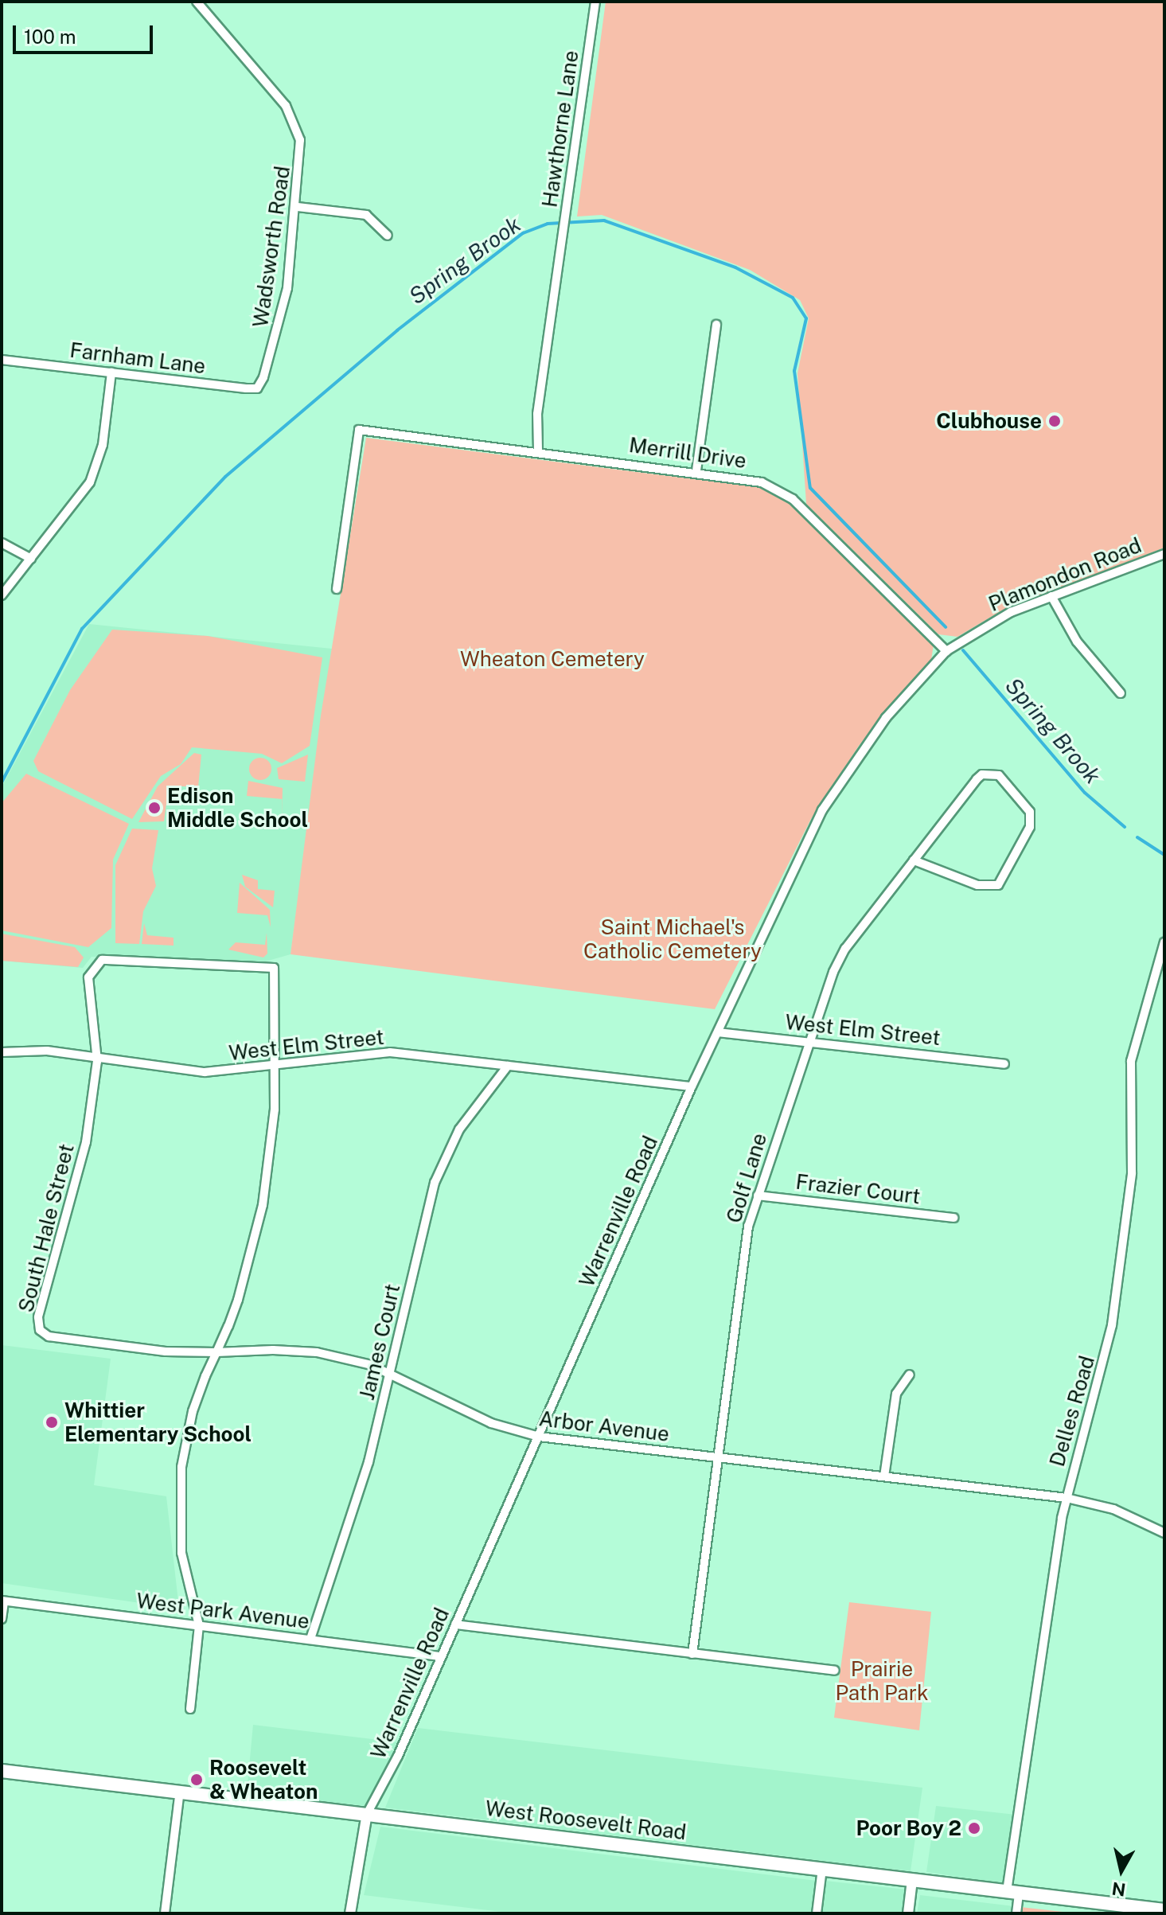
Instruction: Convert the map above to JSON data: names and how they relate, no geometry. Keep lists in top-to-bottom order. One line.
{"streets":{"main road":["West Roosevelt Road"],"street":["Hawthorne Lane","Wadsworth Road","Farnham Lane","Merrill Drive","Plamondon Road","West Elm Street","Golf Lane","Frazier Court","Warrenville Road","South Hale Street","James Court","Delles Road","Arbor Avenue","West Park Avenue"]},"crossings":[["Hawthorne Lane","Merrill Drive"],["Wadsworth Road","Farnham Lane"],["Merrill Drive","Plamondon Road"],["Merrill Drive","Warrenville Road"],["Plamondon Road","Warrenville Road"],["West Elm Street","Golf Lane"],["West Elm Street","Warrenville Road"],["West Elm Street","South Hale Street"],["West Elm Street","James Court"],["Golf Lane","Frazier Court"],["Golf Lane","Arbor Avenue"],["Warrenville Road","Arbor Avenue"],["Warrenville Road","West Park Avenue"],["Warrenville Road","West Roosevelt Road"],["South Hale Street","Arbor Avenue"],["James Court","Arbor Avenue"],["James Court","West Park Avenue"],["Delles Road","Arbor Avenue"],["Delles Road","West Roosevelt Road"]],"water":["Spring Brook"],"parks":["Wheaton Cemetery","Saint Michael's Catholic Cemetery","Prairie Path Park"],"places":["Clubhouse","Edison Middle School","Whittier Elementary School","Roosevelt & Wheaton","Poor Boy 2"],"scale_bar":"100 m","north":"bottom"}
